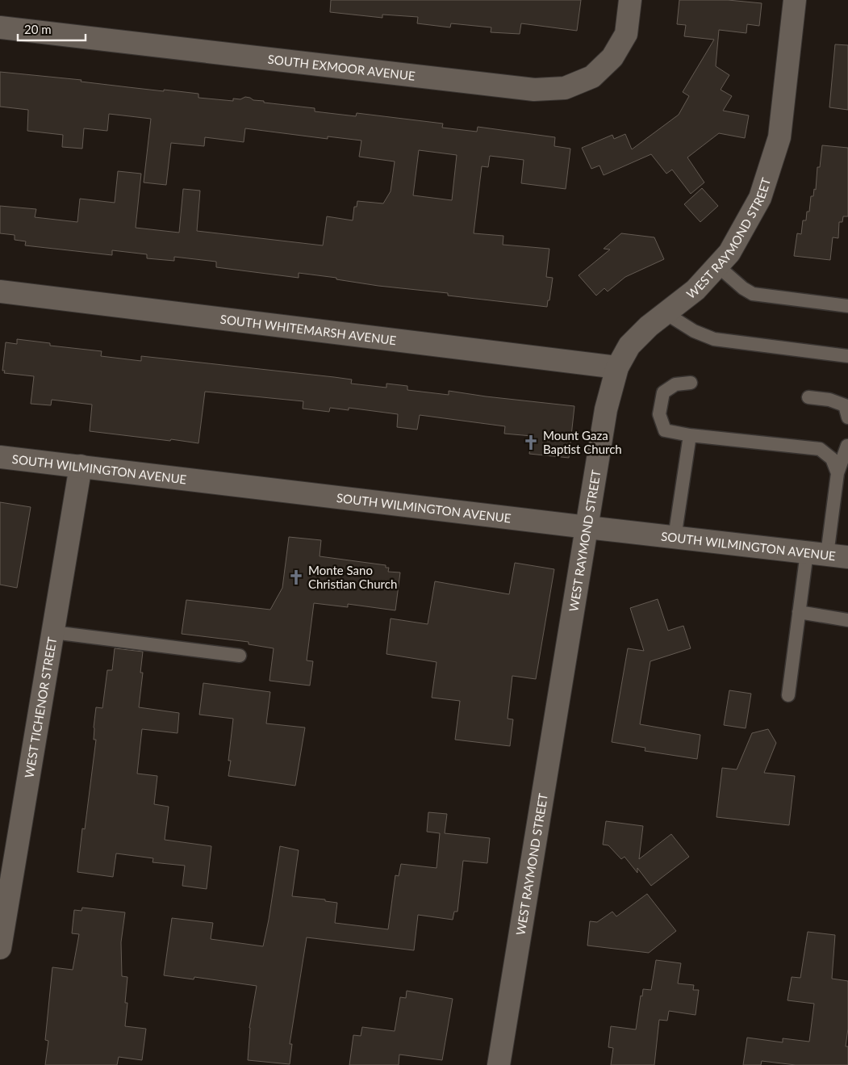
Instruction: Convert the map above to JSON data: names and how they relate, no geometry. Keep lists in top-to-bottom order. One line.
{"streets":{"street":["SOUTH EXMOOR AVENUE","WEST RAYMOND STREET","SOUTH WHITEMARSH AVENUE","SOUTH WILMINGTON AVENUE","WEST TICHENOR STREET"]},"crossings":[["WEST RAYMOND STREET","SOUTH WHITEMARSH AVENUE"],["WEST RAYMOND STREET","SOUTH WILMINGTON AVENUE"],["SOUTH WILMINGTON AVENUE","WEST TICHENOR STREET"]],"places":{"church":["Mount Gaza Baptist Church","Monte Sano Christian Church"]},"scale_bar":"20 m"}
